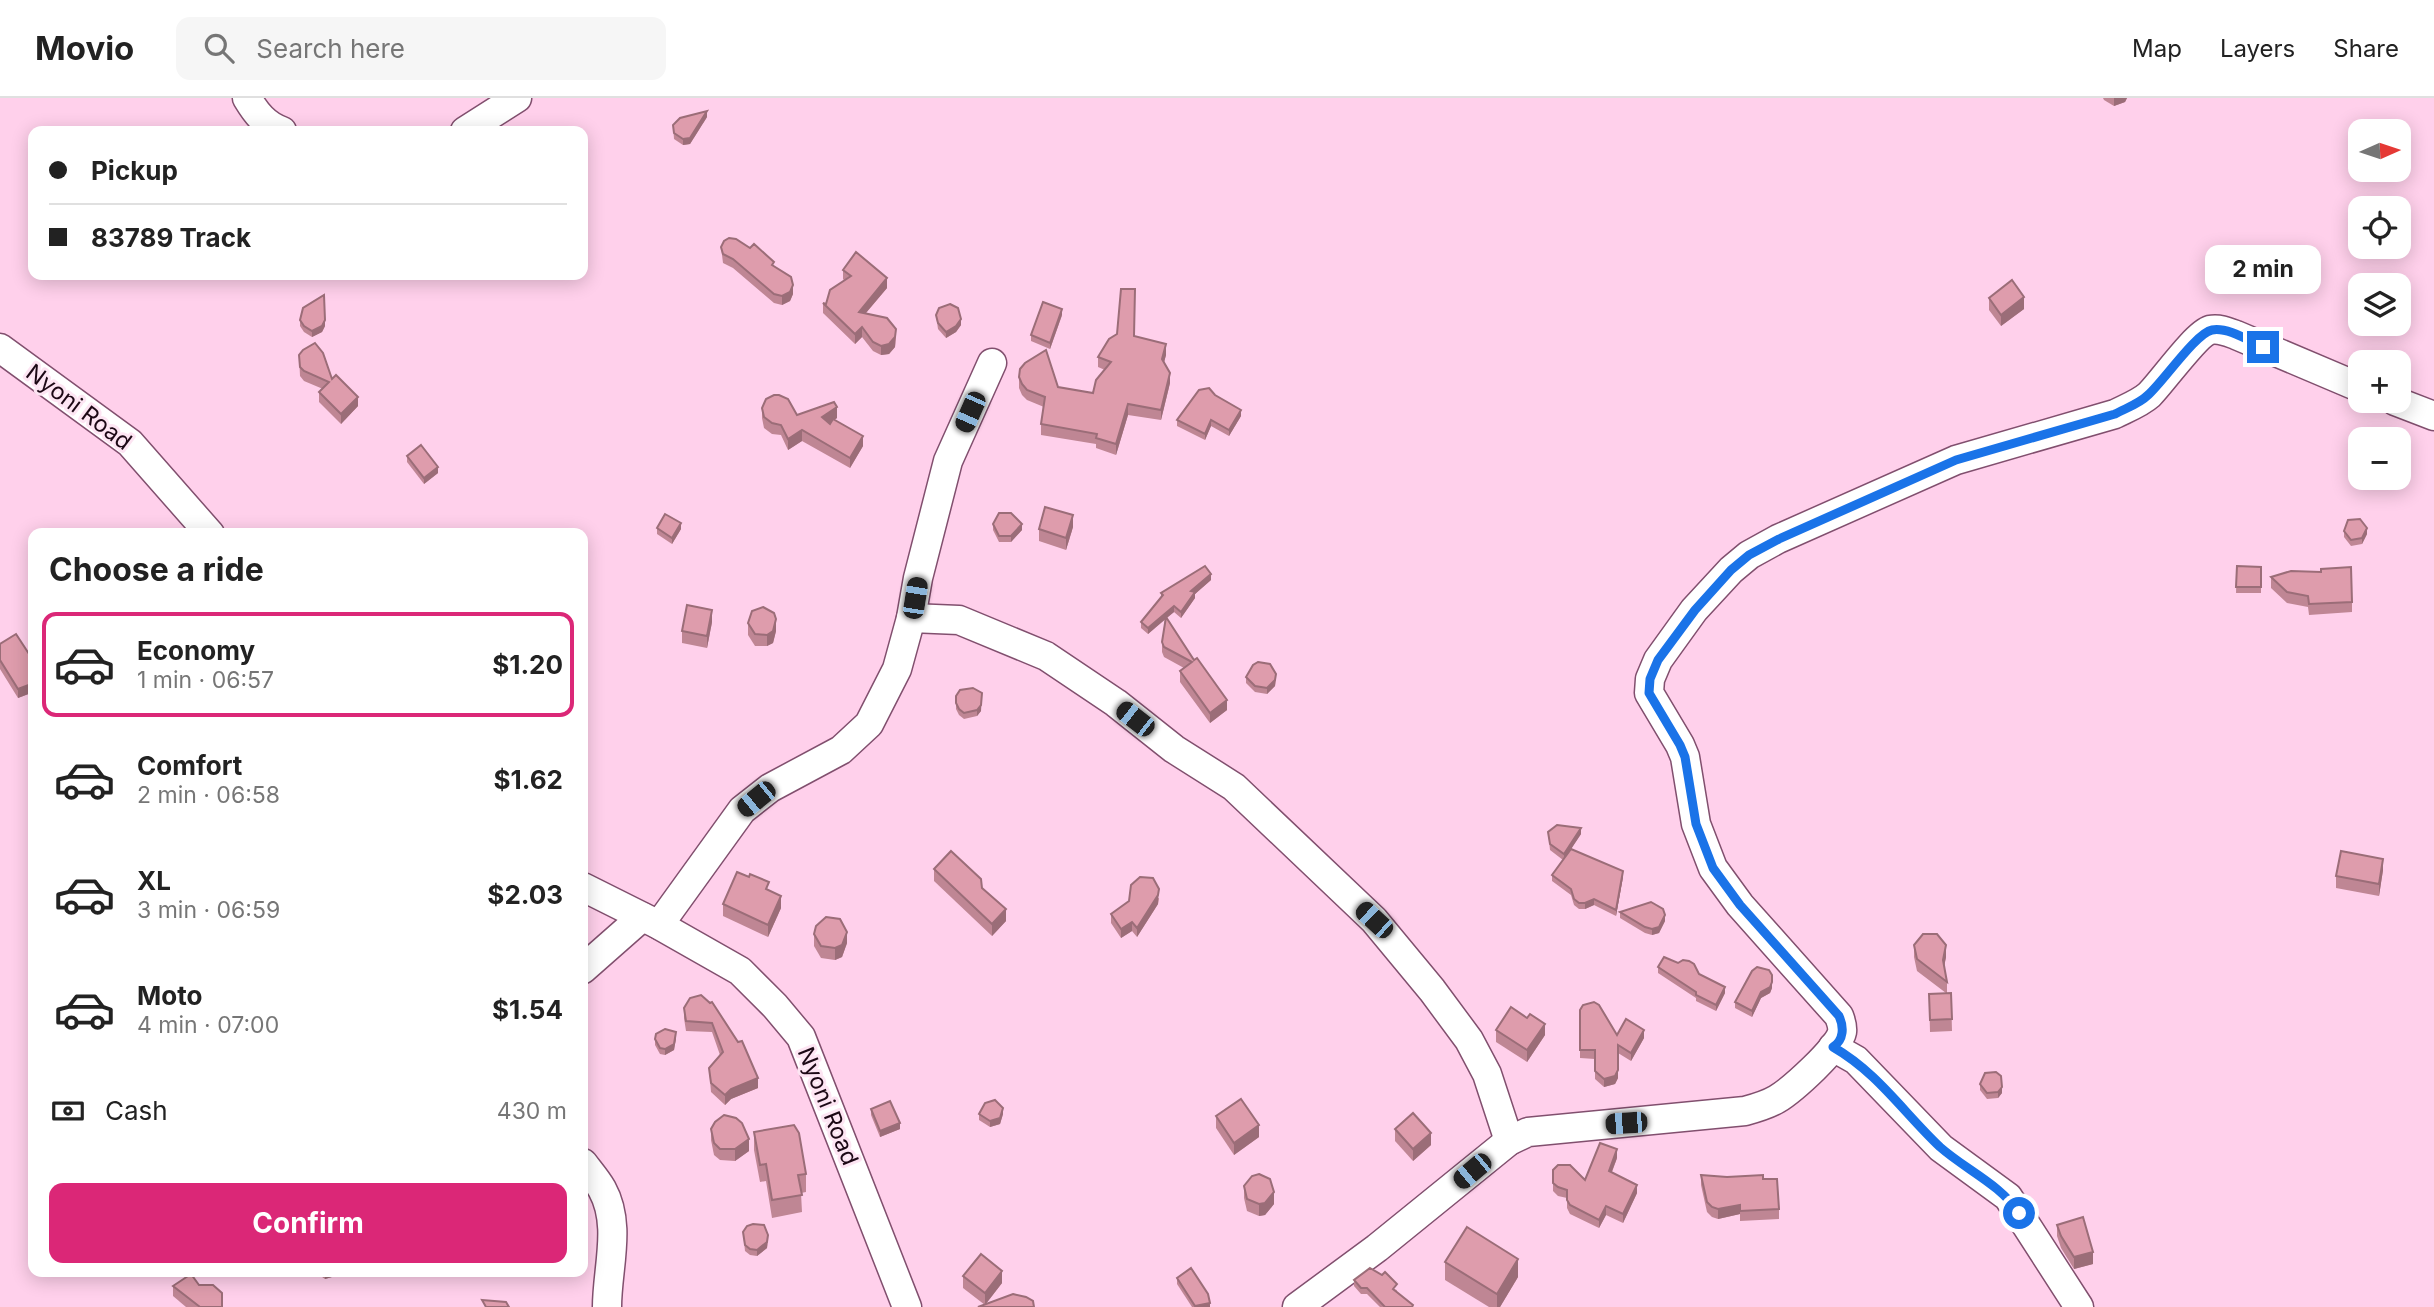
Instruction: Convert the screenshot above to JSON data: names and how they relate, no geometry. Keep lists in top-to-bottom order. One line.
{"streets":{"street":["Nyoni Road"]},"north":"right","page":{"header":"Movio","search":"Search here","nav":["Map","Layers","Share"],"map_buttons":["+","−"],"banner":["Pickup","83789 Track"],"bubble":"2 min","heading":"Choose a ride","list":[{"name":"Economy","note":"1 min · 06:57","value":"$1.20"},{"name":"Comfort","note":"2 min · 06:58","value":"$1.62"},{"name":"XL","note":"3 min · 06:59","value":"$2.03"},{"name":"Moto","note":"4 min · 07:00","value":"$1.54"}],"pay":["Cash","430 m"],"buttons":"Confirm"}}
